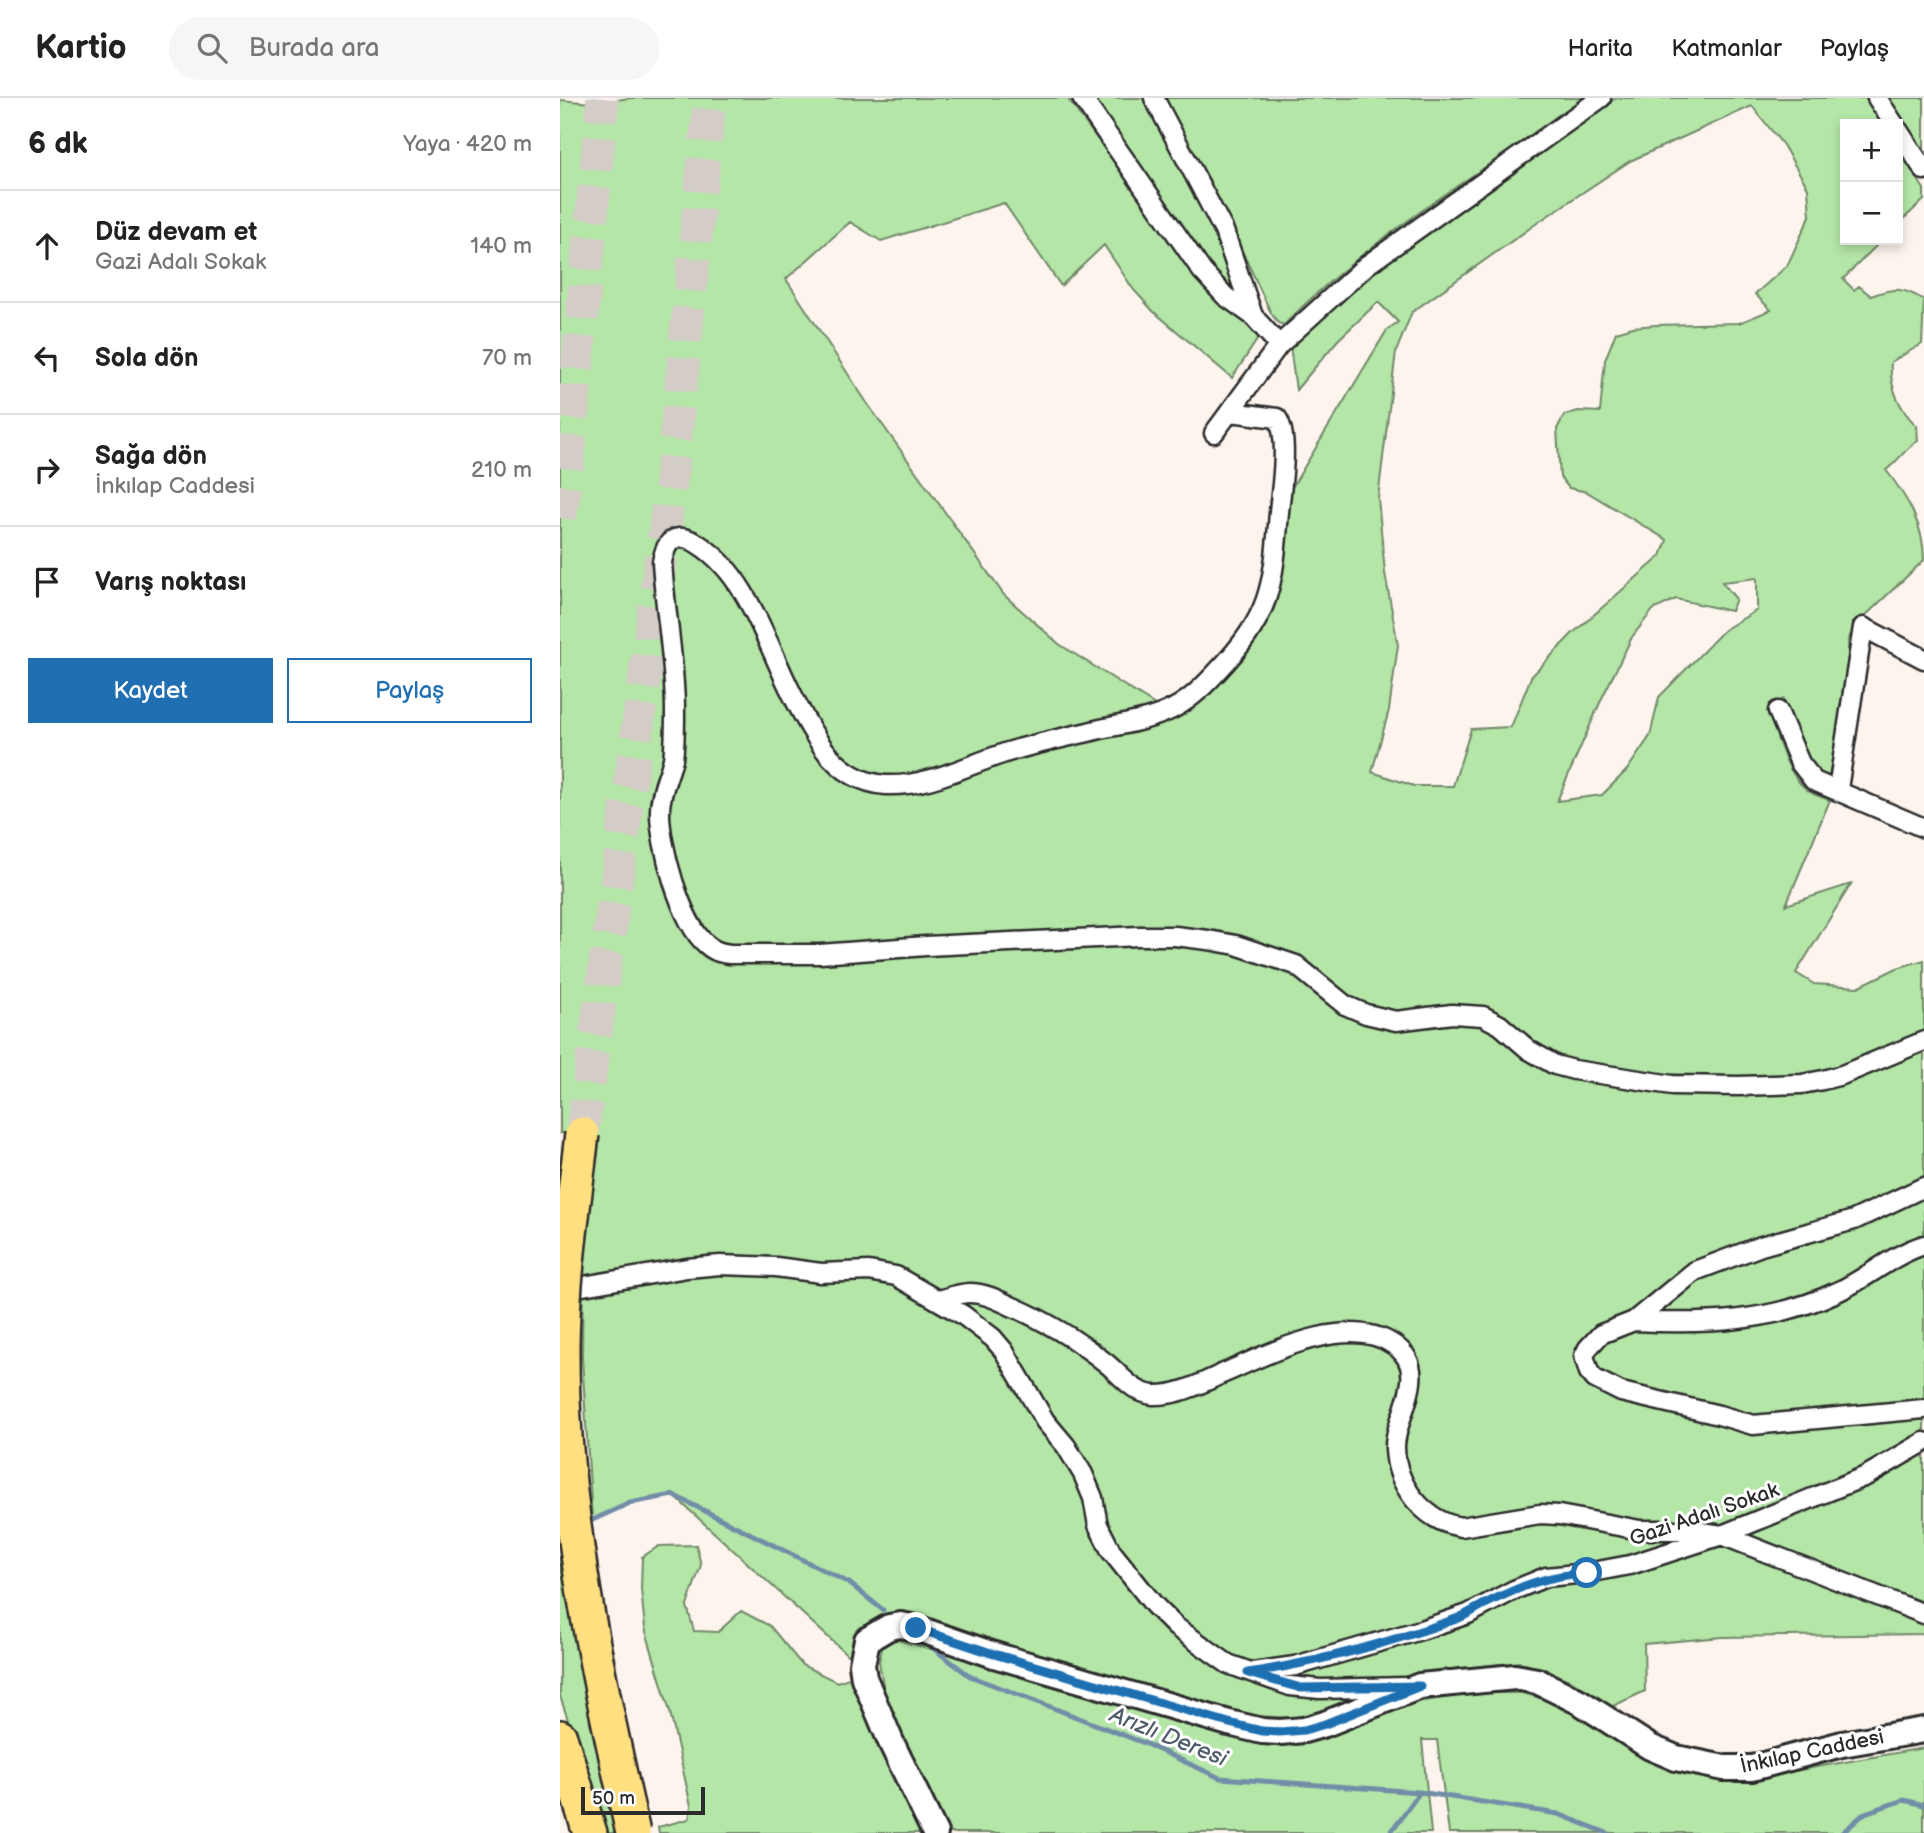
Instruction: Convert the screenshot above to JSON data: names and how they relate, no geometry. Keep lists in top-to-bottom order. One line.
{"streets":{"street":["Gazi Adalı Sokak","İnkılap Caddesi"]},"water":["Arızlı Deresi"],"scale_bar":"50 m","page":{"header":"Kartio","search":"Burada ara","nav":["Harita","Katmanlar","Paylaş"],"heading":["6 dk","Yaya · 420 m"],"map_buttons":["+","−"],"list":[["Düz devam et","Gazi Adalı Sokak","140 m"],["Sola dön","70 m"],["Sağa dön","İnkılap Caddesi","210 m"],"Varış noktası"],"buttons":["Kaydet","Paylaş"],"scale":"50 m"}}
